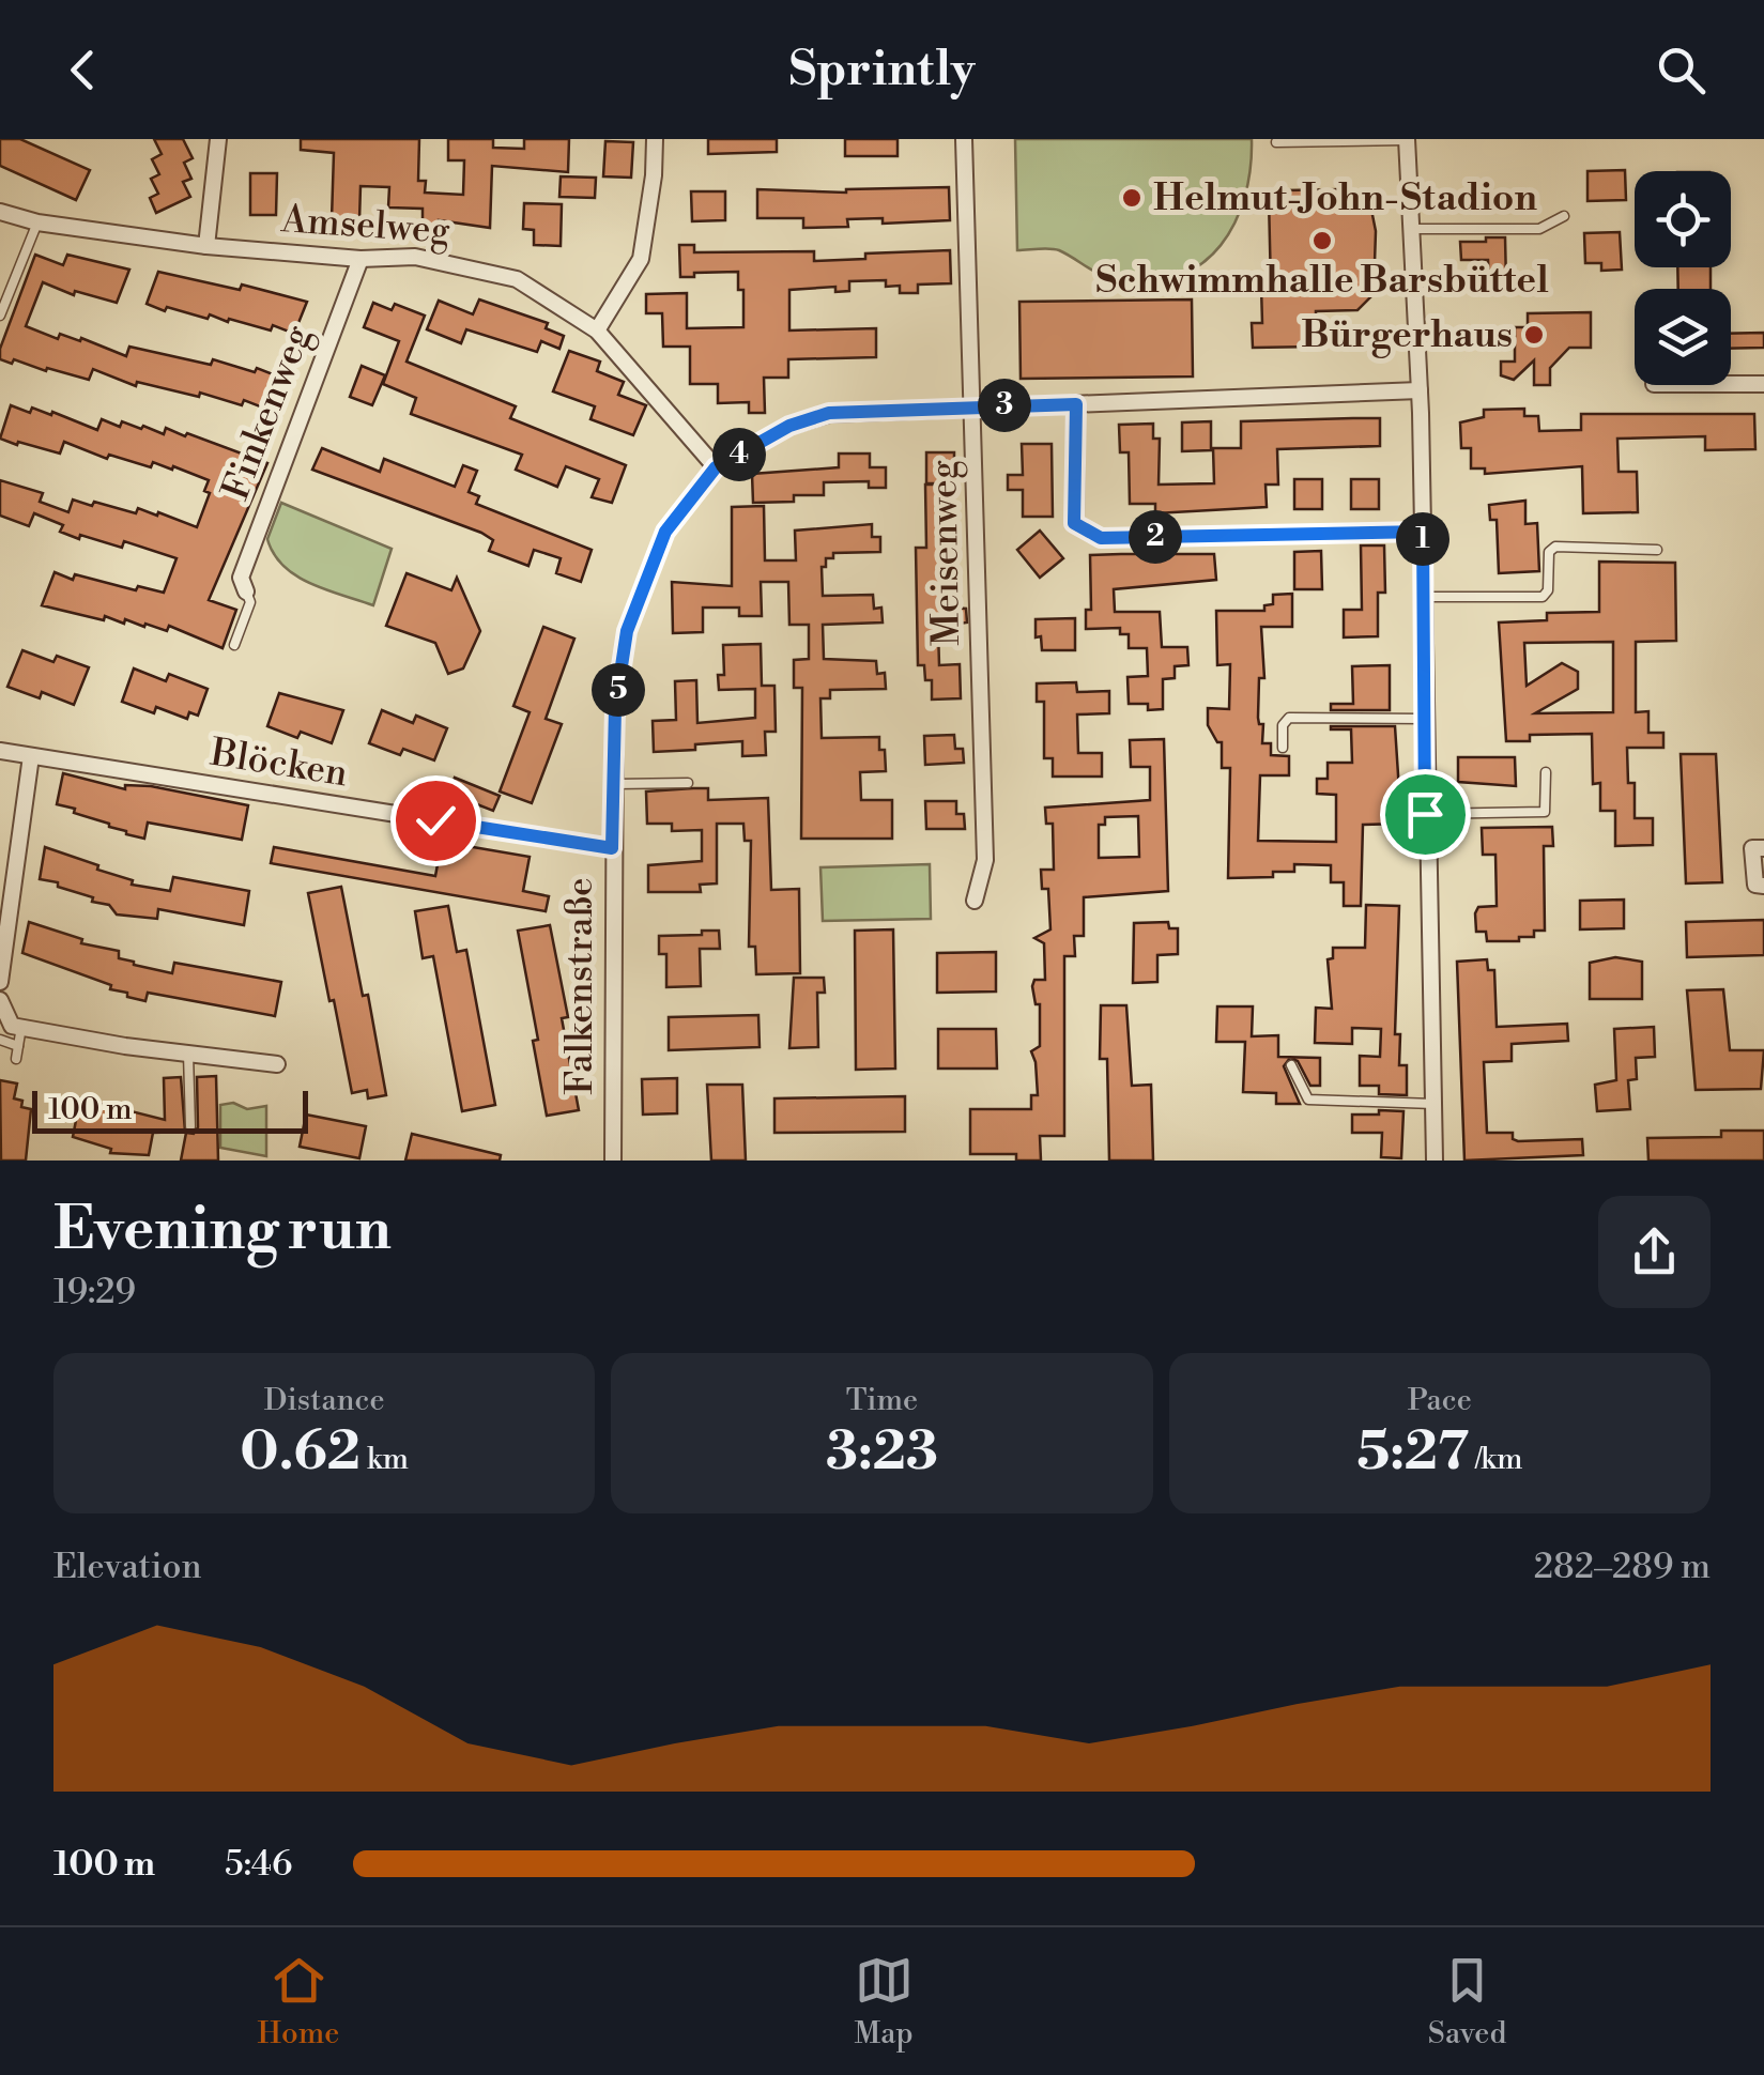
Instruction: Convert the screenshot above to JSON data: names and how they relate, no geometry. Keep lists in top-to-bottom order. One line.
{"streets":{"street":["Amselweg","Finkenweg","Meisenweg","Blöcken","Falkenstraße"]},"crossings":[["Amselweg","Finkenweg"],["Amselweg","Falkenstraße"],["Meisenweg","Falkenstraße"],["Blöcken","Falkenstraße"]],"places":["Helmut-John-Stadion","Schwimmhalle Barsbüttel","Bürgerhaus"],"scale_bar":"100 m","page":{"header":"Sprintly","pins":["3","4","2","1","5"],"scale":"100 m","heading":["Evening run","19:29"],"stats":[["Distance","0.62 km"],["Time","3:23"],["Pace","5:27 /km"]],"chart":["Elevation","282–289 m"],"list":[{"name":"100 m","note":"5:46"}],"tabs":["Home","Map","Saved"]}}
